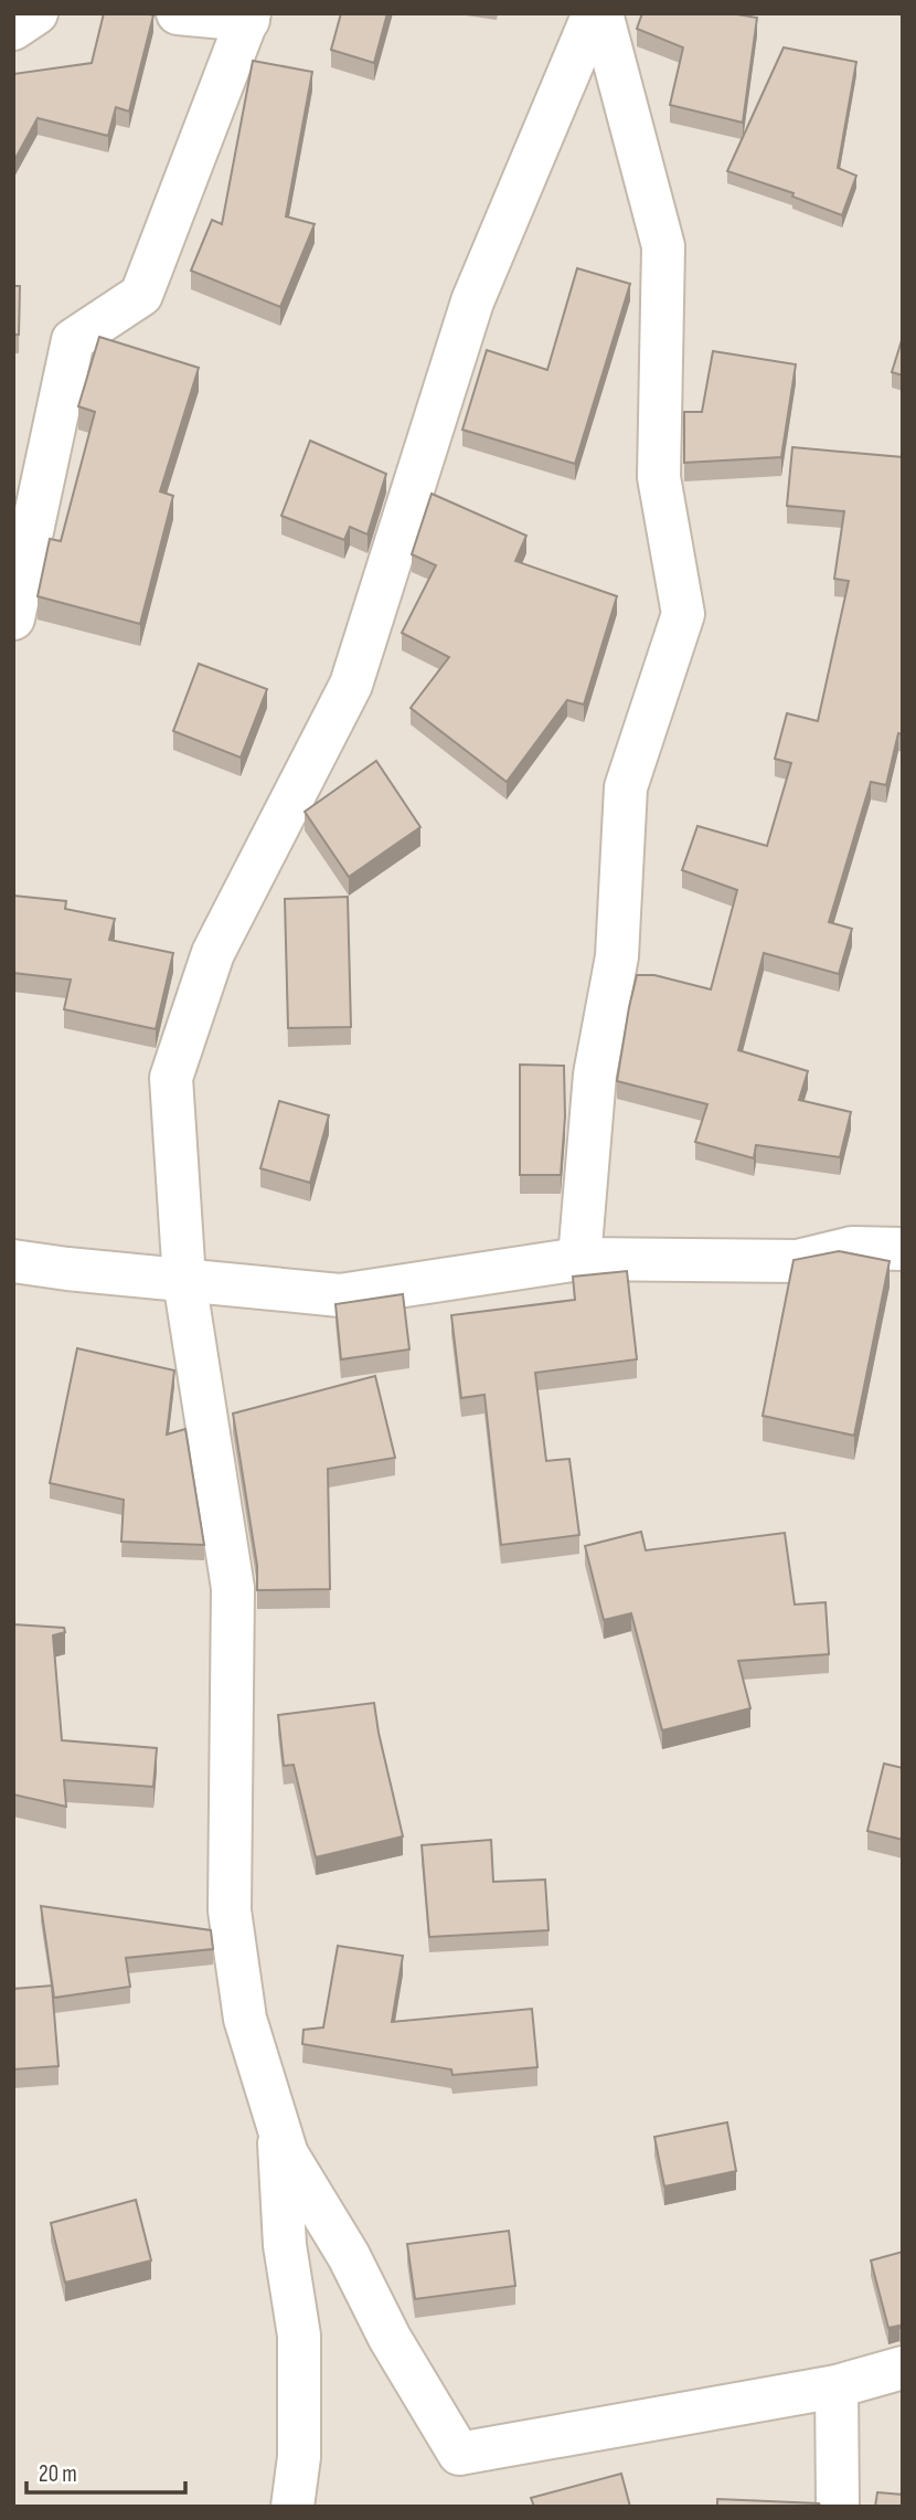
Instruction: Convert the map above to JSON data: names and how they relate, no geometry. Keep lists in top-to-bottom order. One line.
{"scale_bar":"20 m"}
